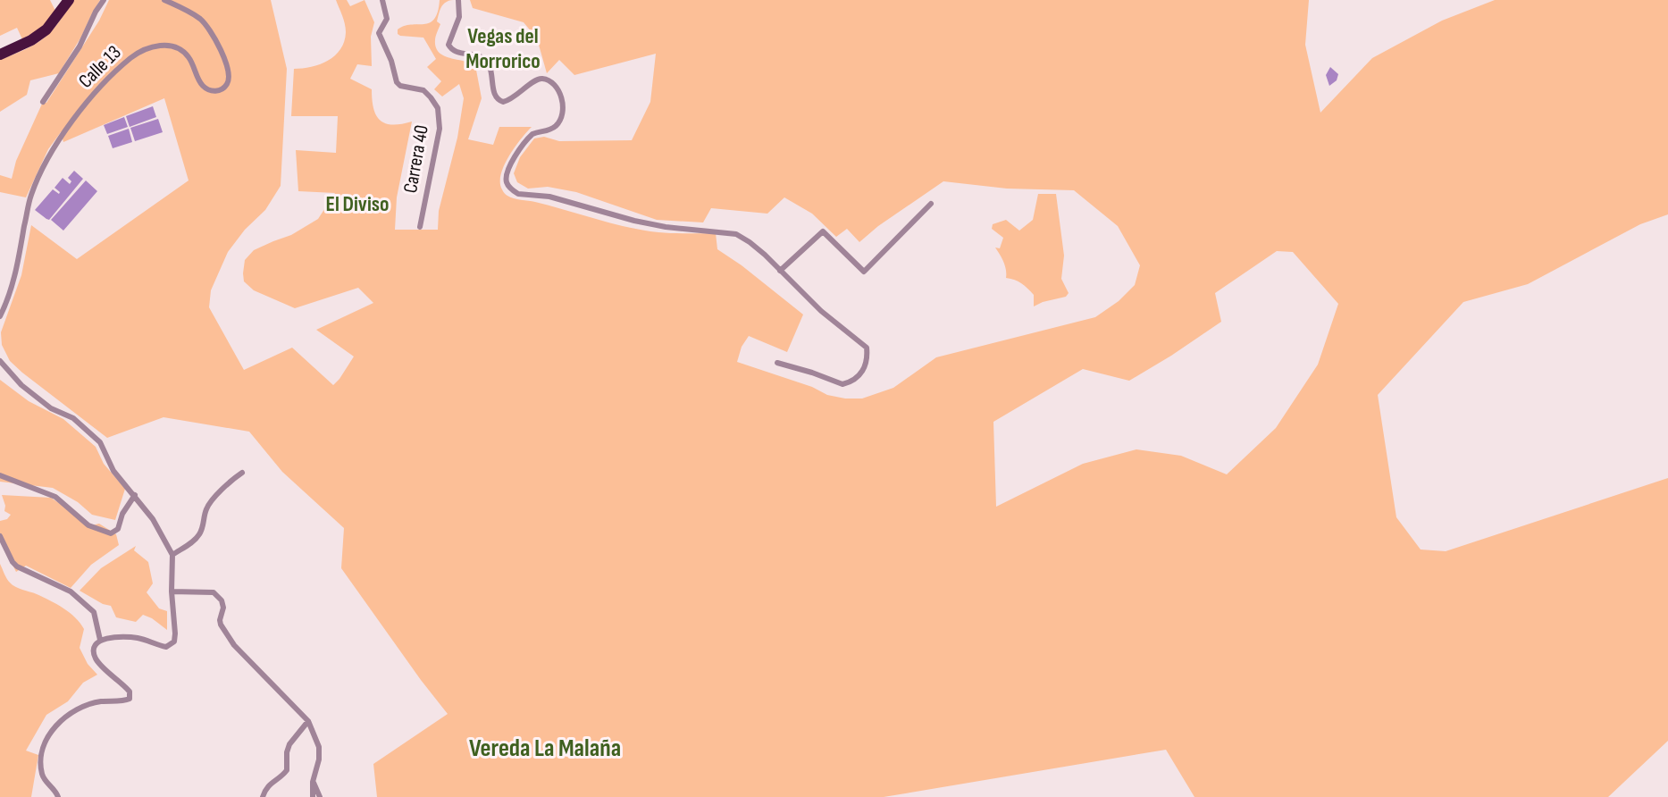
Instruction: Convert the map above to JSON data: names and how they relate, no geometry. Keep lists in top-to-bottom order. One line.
{"streets":{"street":["Calle 13","Carrera 40"]},"districts":["Vegas del Morrorico","El Diviso","Vereda La Malaña"]}
